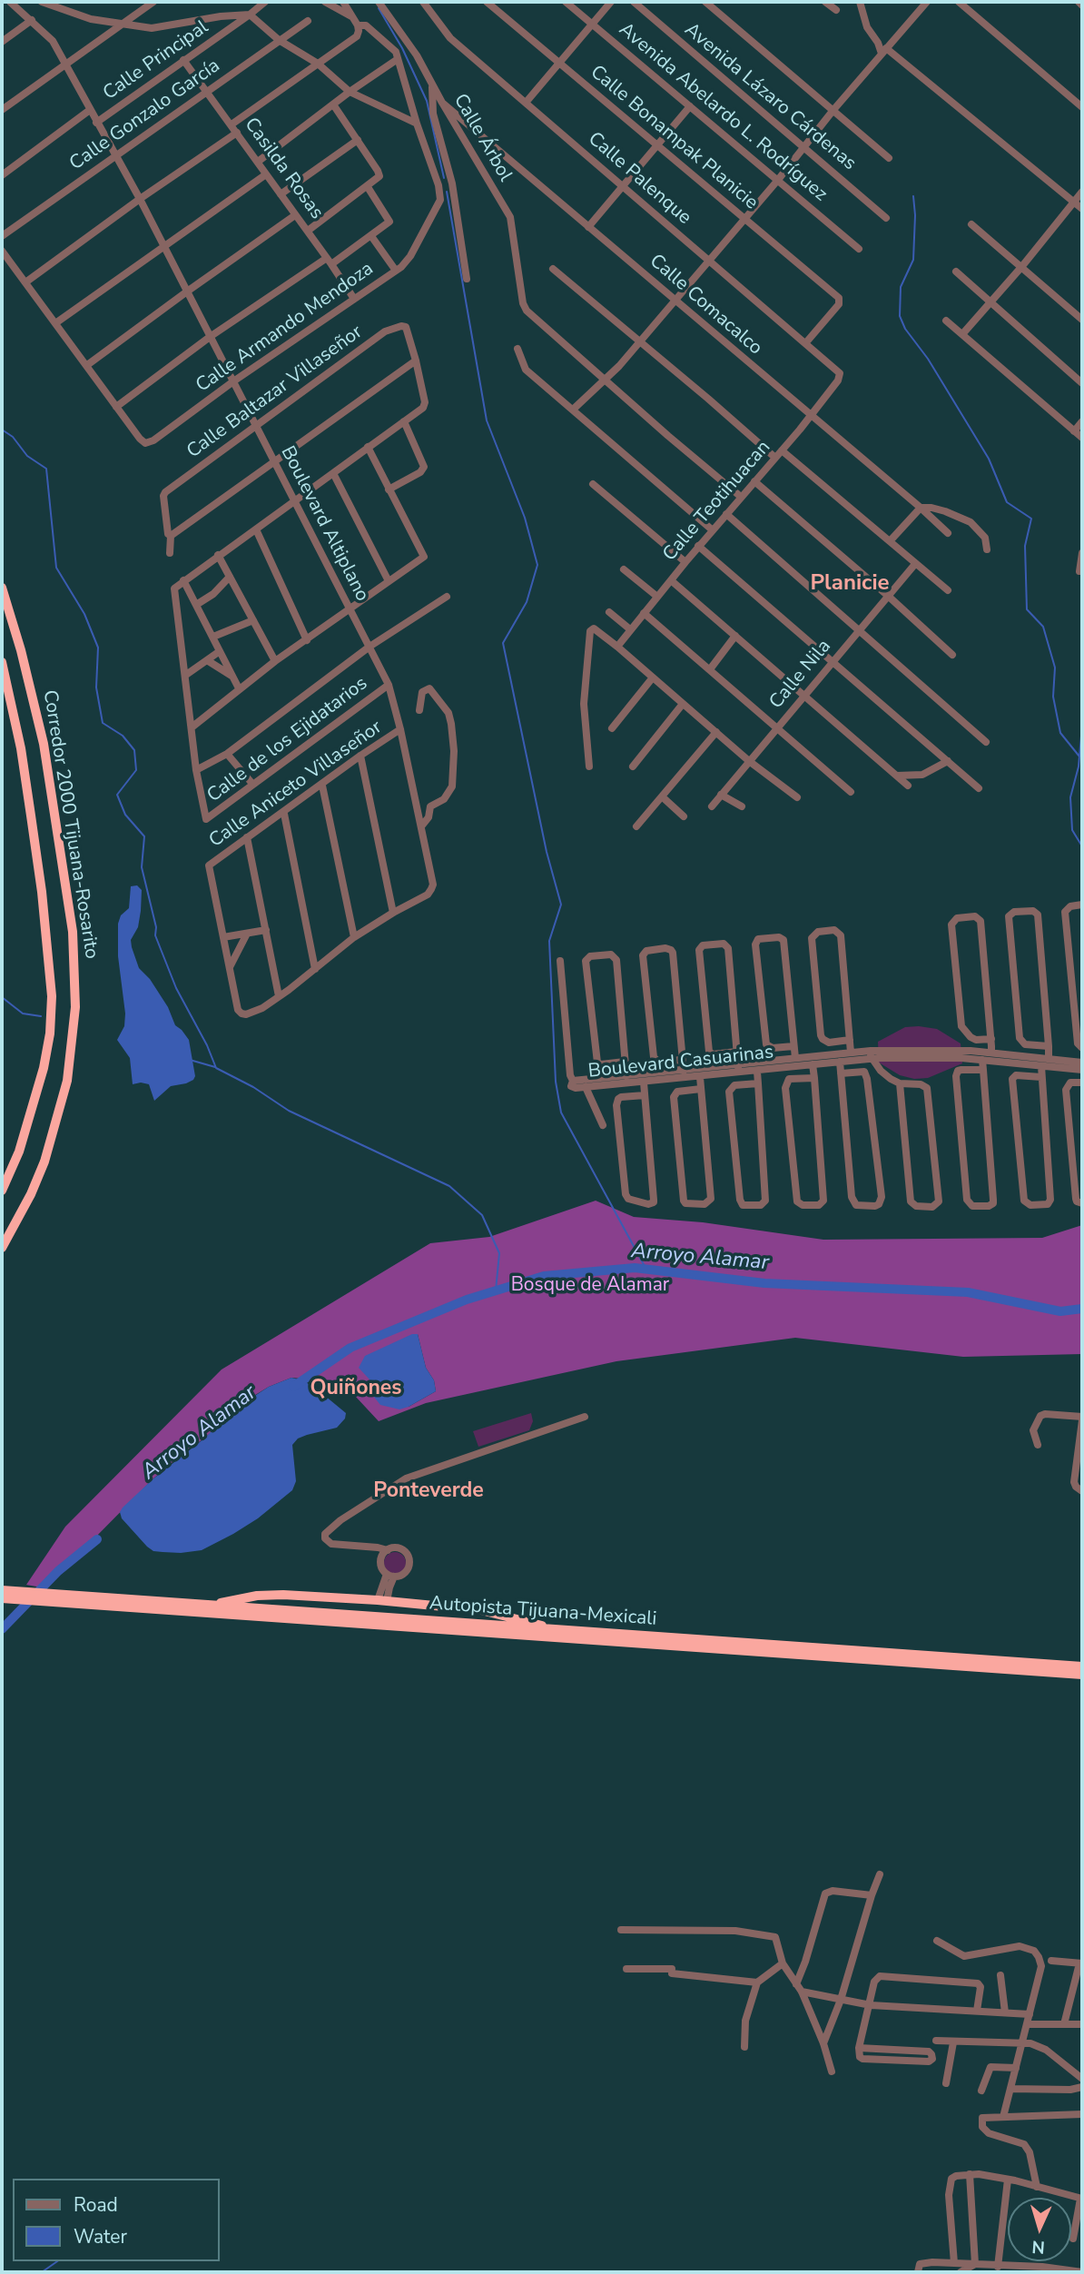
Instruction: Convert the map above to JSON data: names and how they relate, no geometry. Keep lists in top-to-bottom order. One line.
{"streets":{"highway":["Corredor 2000 Tijuana-Rosarito","Autopista Tijuana-Mexicali"],"street":["Calle Principal","Avenida Lázaro Cárdenas","Avenida Abelardo L. Rodríguez","Calle Gonzalo García","Calle Árbol","Calle Bonampak Planicie","Casilda Rosas","Calle Palenque","Calle Comacalco","Calle Armando Mendoza","Calle Baltazar Villaseñor","Calle Teotihuacan","Boulevard Altiplano","Calle Nila","Calle de los Ejidatarios","Calle Aniceto Villaseñor","Boulevard Casuarinas"]},"crossings":[["Calle Principal","Casilda Rosas"],["Calle Principal","Boulevard Altiplano"],["Calle Gonzalo García","Casilda Rosas"],["Calle Gonzalo García","Boulevard Altiplano"],["Calle Árbol","Calle Comacalco"],["Calle Bonampak Planicie","Calle Palenque"],["Casilda Rosas","Calle Armando Mendoza"],["Calle Palenque","Calle Teotihuacan"],["Calle Comacalco","Calle Teotihuacan"],["Calle Armando Mendoza","Boulevard Altiplano"],["Calle Baltazar Villaseñor","Boulevard Altiplano"],["Boulevard Altiplano","Calle de los Ejidatarios"],["Boulevard Altiplano","Calle Aniceto Villaseñor"]],"districts":["Planicie","Quiñones","Ponteverde"],"water":["Arroyo Alamar"],"parks":["Bosque de Alamar"],"legend":["Road","Water"],"north":"bottom"}
